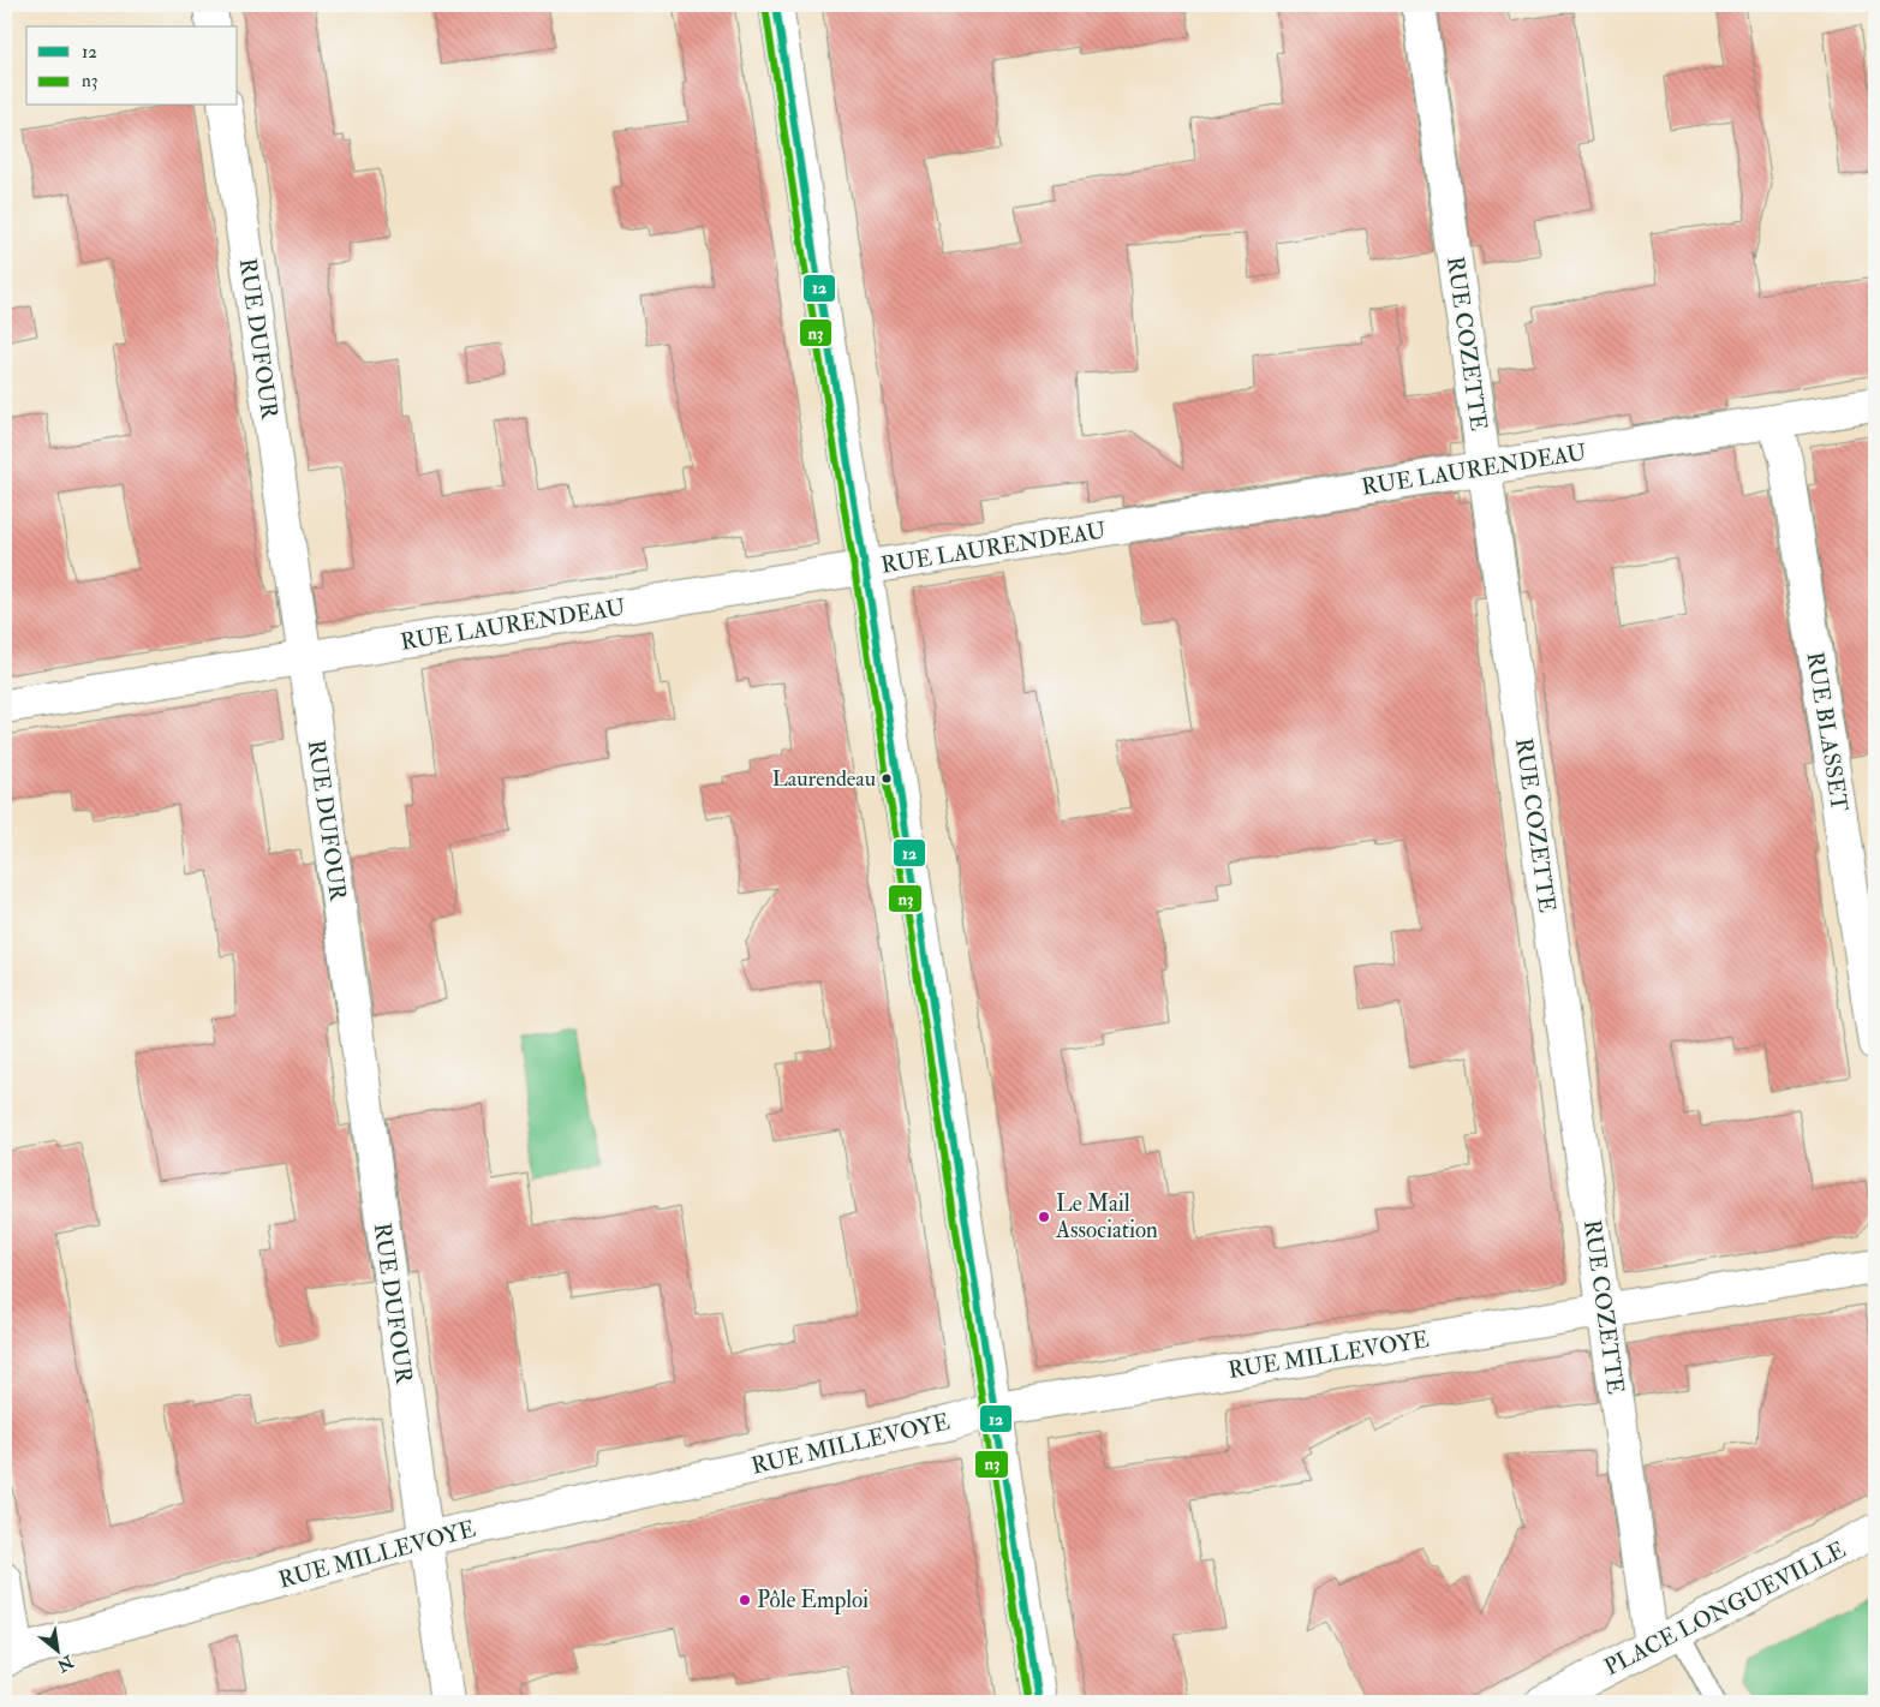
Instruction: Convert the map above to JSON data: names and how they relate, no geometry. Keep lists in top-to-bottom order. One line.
{"streets":{"street":["RUE DUFOUR","RUE COZETTE","RUE LAURENDEAU","RUE BLASSET","RUE MILLEVOYE","PLACE LONGUEVILLE"]},"crossings":[["RUE DUFOUR","RUE LAURENDEAU"],["RUE DUFOUR","RUE MILLEVOYE"],["RUE COZETTE","RUE LAURENDEAU"],["RUE COZETTE","RUE MILLEVOYE"],["RUE COZETTE","PLACE LONGUEVILLE"],["RUE LAURENDEAU","RUE BLASSET"]],"places":["Laurendeau","Le Mail Association","Pôle Emploi"],"lines":["transit line 12","transit line n3"],"legend":["12","n3"],"north":"bottom right"}
